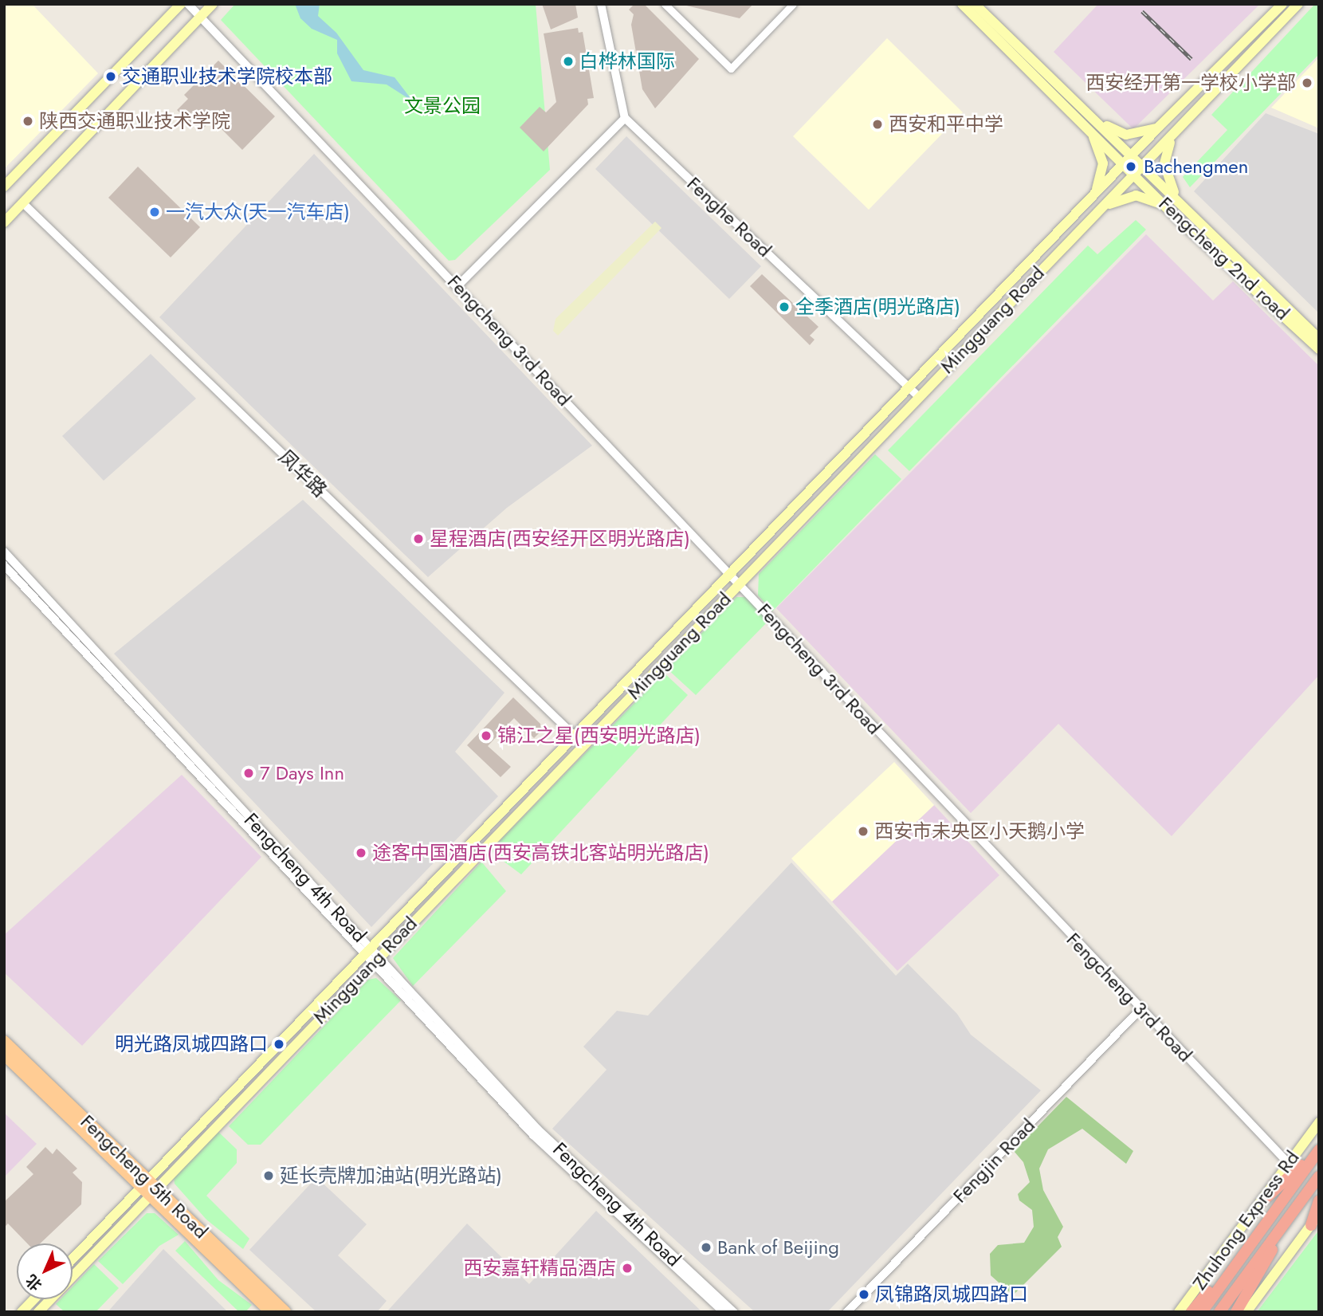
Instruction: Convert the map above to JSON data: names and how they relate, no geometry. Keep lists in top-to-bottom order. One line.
{"streets":{"highway":["Zhuhong Express Rd"],"main road":["Fengcheng 2nd road","Mingguang Road","Fengcheng 5th Road"],"street":["Fenghe Road","Fengcheng 3rd Road","凤华路","Fengcheng 4th Road","Fengjin Road"]},"crossings":[["Fenghe Road","Mingguang Road"],["Fengcheng 2nd road","Mingguang Road"],["Mingguang Road","Fengcheng 3rd Road"],["Mingguang Road","凤华路"],["Mingguang Road","Fengcheng 4th Road"],["Mingguang Road","Fengcheng 5th Road"],["Fengcheng 3rd Road","Fengjin Road"]],"parks":["文景公园"],"places":["白桦林国际","交通职业技术学院校本部","西安经开第一学校小学部","陕西交通职业技术学院","西安和平中学","Bachengmen","一汽大众(天一汽车店)","全季酒店(明光路店)","星程酒店(西安经开区明光路店)","锦江之星(西安明光路店)","7 Days Inn","西安市未央区小天鹅小学","途客中国酒店(西安高铁北客站明光路店)","明光路凤城四路口","延长壳牌加油站(明光路站)","Bank of Beijing","西安嘉轩精品酒店","凤锦路凤城四路口"],"north":"bottom left"}
